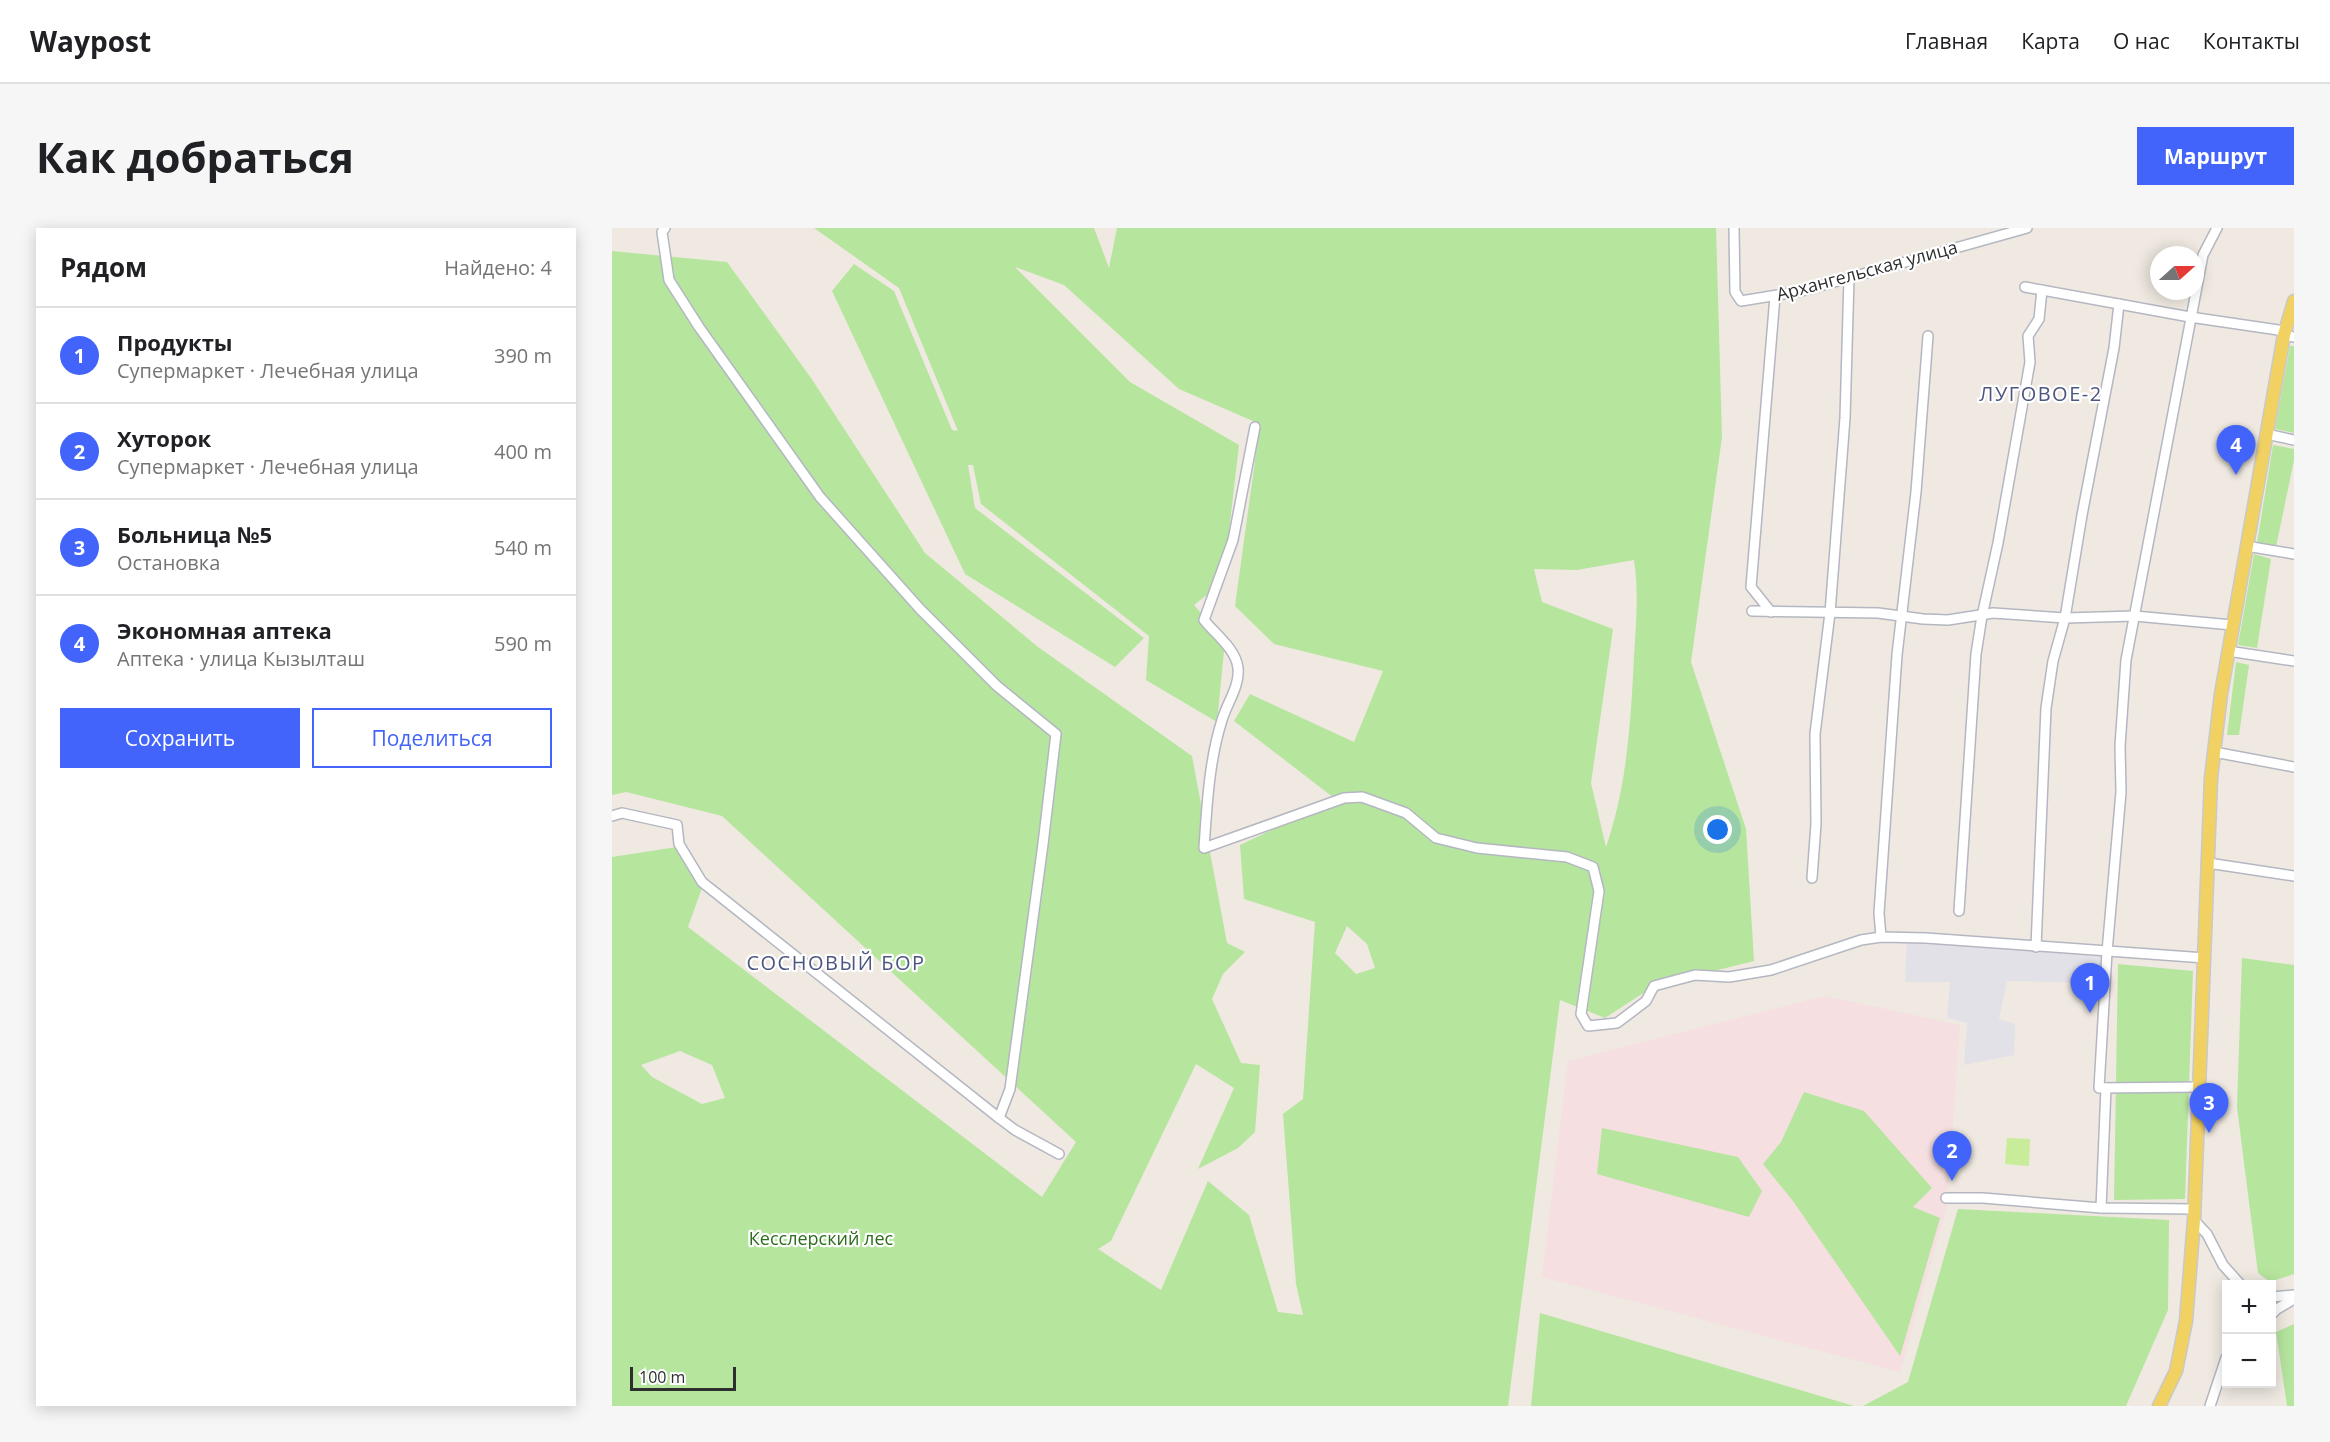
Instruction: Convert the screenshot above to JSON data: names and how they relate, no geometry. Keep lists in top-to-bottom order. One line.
{"streets":{"street":["Архангельская улица"]},"districts":["ЛУГОВОЕ-2","СОСНОВЫЙ БОР"],"parks":["Кесслерский лес"],"scale_bar":"100 m","north":"right","page":{"header":"Waypost","nav":["Главная","Карта","О нас","Контакты"],"buttons":["Маршрут",["Сохранить","Поделиться"]],"title":"Как добраться","heading":["Рядом","Найдено: 4"],"list":[{"mark":"1","name":"Продукты","note":"Супермаркет · Лечебная улица","value":"390 m"},{"mark":"2","name":"Хуторок","note":"Супермаркет · Лечебная улица","value":"400 m"},{"mark":"3","name":"Больница №5","note":"Остановка","value":"540 m"},{"mark":"4","name":"Экономная аптека","note":"Аптека · улица Кызылташ","value":"590 m"}],"pins":["4","1","3","2"],"map_buttons":["+","−"],"scale":"100 m"}}
